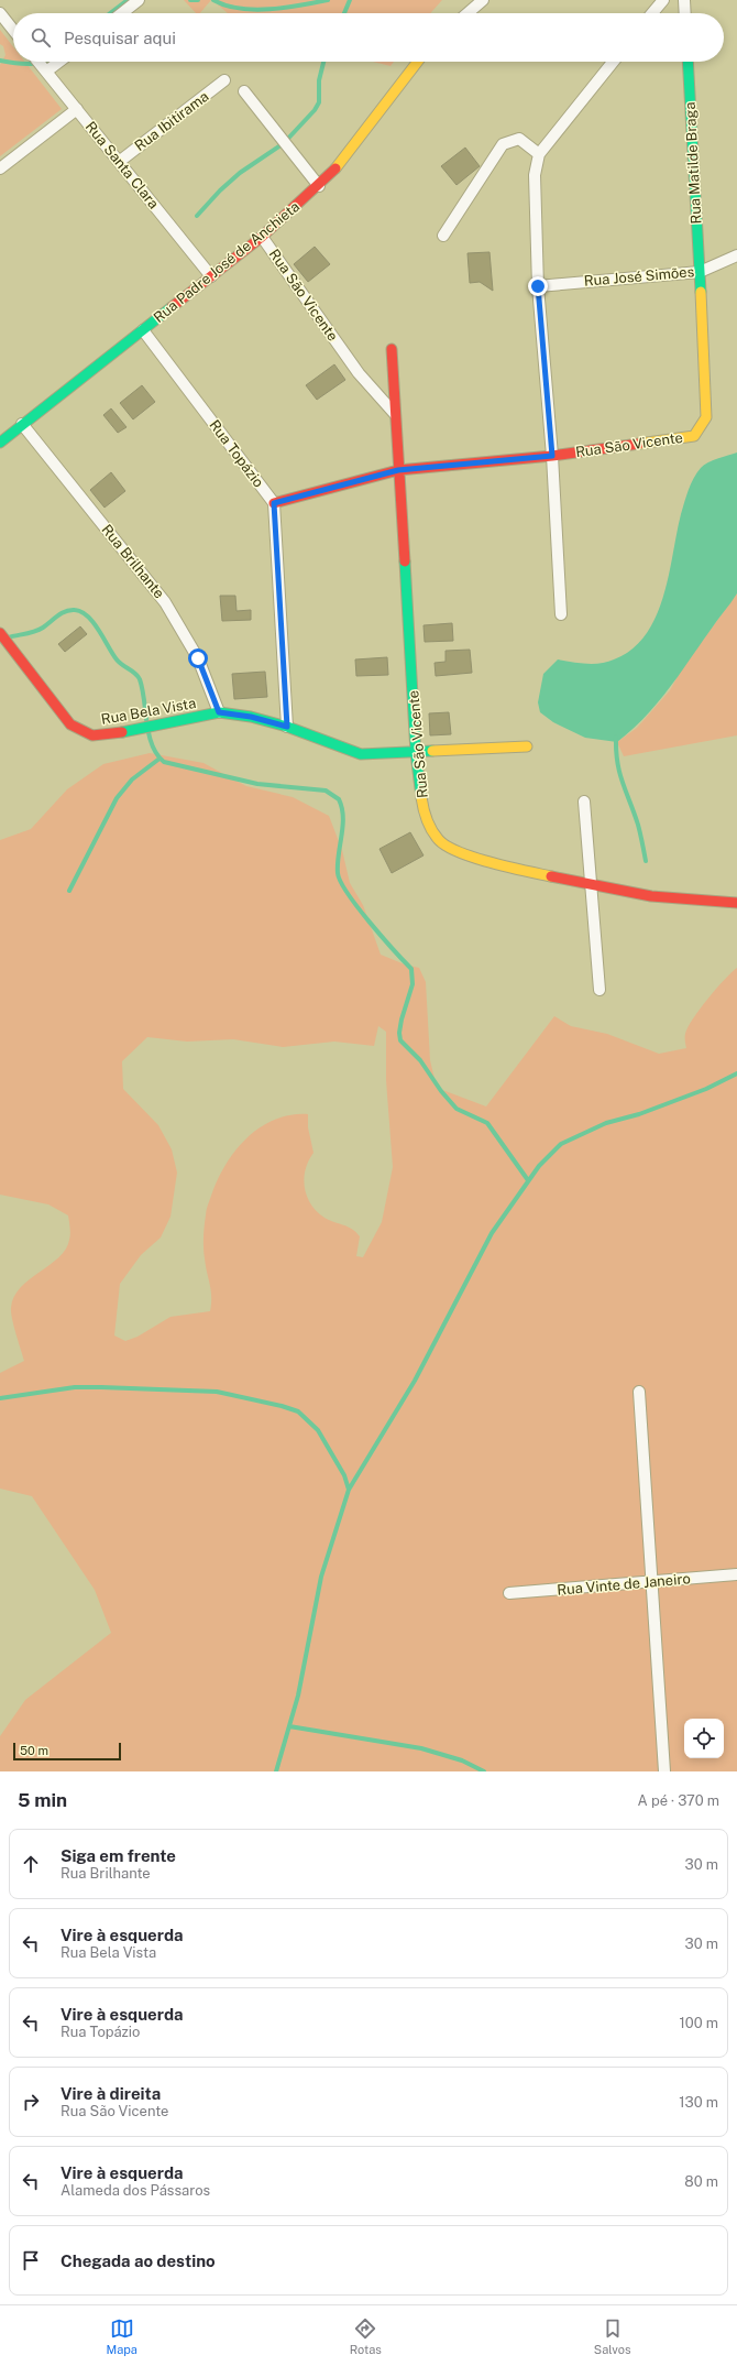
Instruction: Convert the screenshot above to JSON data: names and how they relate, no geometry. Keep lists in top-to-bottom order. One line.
{"streets":{"street":["Rua Ibitirama","Rua Matilde Braga","Rua Santa Clara","Rua Padre José de Anchieta","Rua José Simões","Rua São Vicente","Rua Topázio","Rua Brilhante","Rua Bela Vista","Rua Vinte de Janeiro"]},"crossings":[["Rua Ibitirama","Rua Santa Clara"],["Rua Matilde Braga","Rua José Simões"],["Rua Matilde Braga","Rua São Vicente"],["Rua Santa Clara","Rua Padre José de Anchieta"],["Rua Padre José de Anchieta","Rua São Vicente"],["Rua Padre José de Anchieta","Rua Topázio"],["Rua Padre José de Anchieta","Rua Brilhante"],["Rua José Simões","Rua São Vicente"],["Rua São Vicente","Rua Topázio"],["Rua São Vicente","Rua Bela Vista"],["Rua Brilhante","Rua Bela Vista"]],"scale_bar":"50 m","page":{"search":"Pesquisar aqui","scale":"50 m","heading":["5 min","A pé · 370 m"],"list":[["Siga em frente","Rua Brilhante","30 m"],["Vire à esquerda","Rua Bela Vista","30 m"],["Vire à esquerda","Rua Topázio","100 m"],["Vire à direita","Rua São Vicente","130 m"],["Vire à esquerda","Alameda dos Pássaros","80 m"],"Chegada ao destino"],"nav":["Mapa","Rotas","Salvos"]}}
